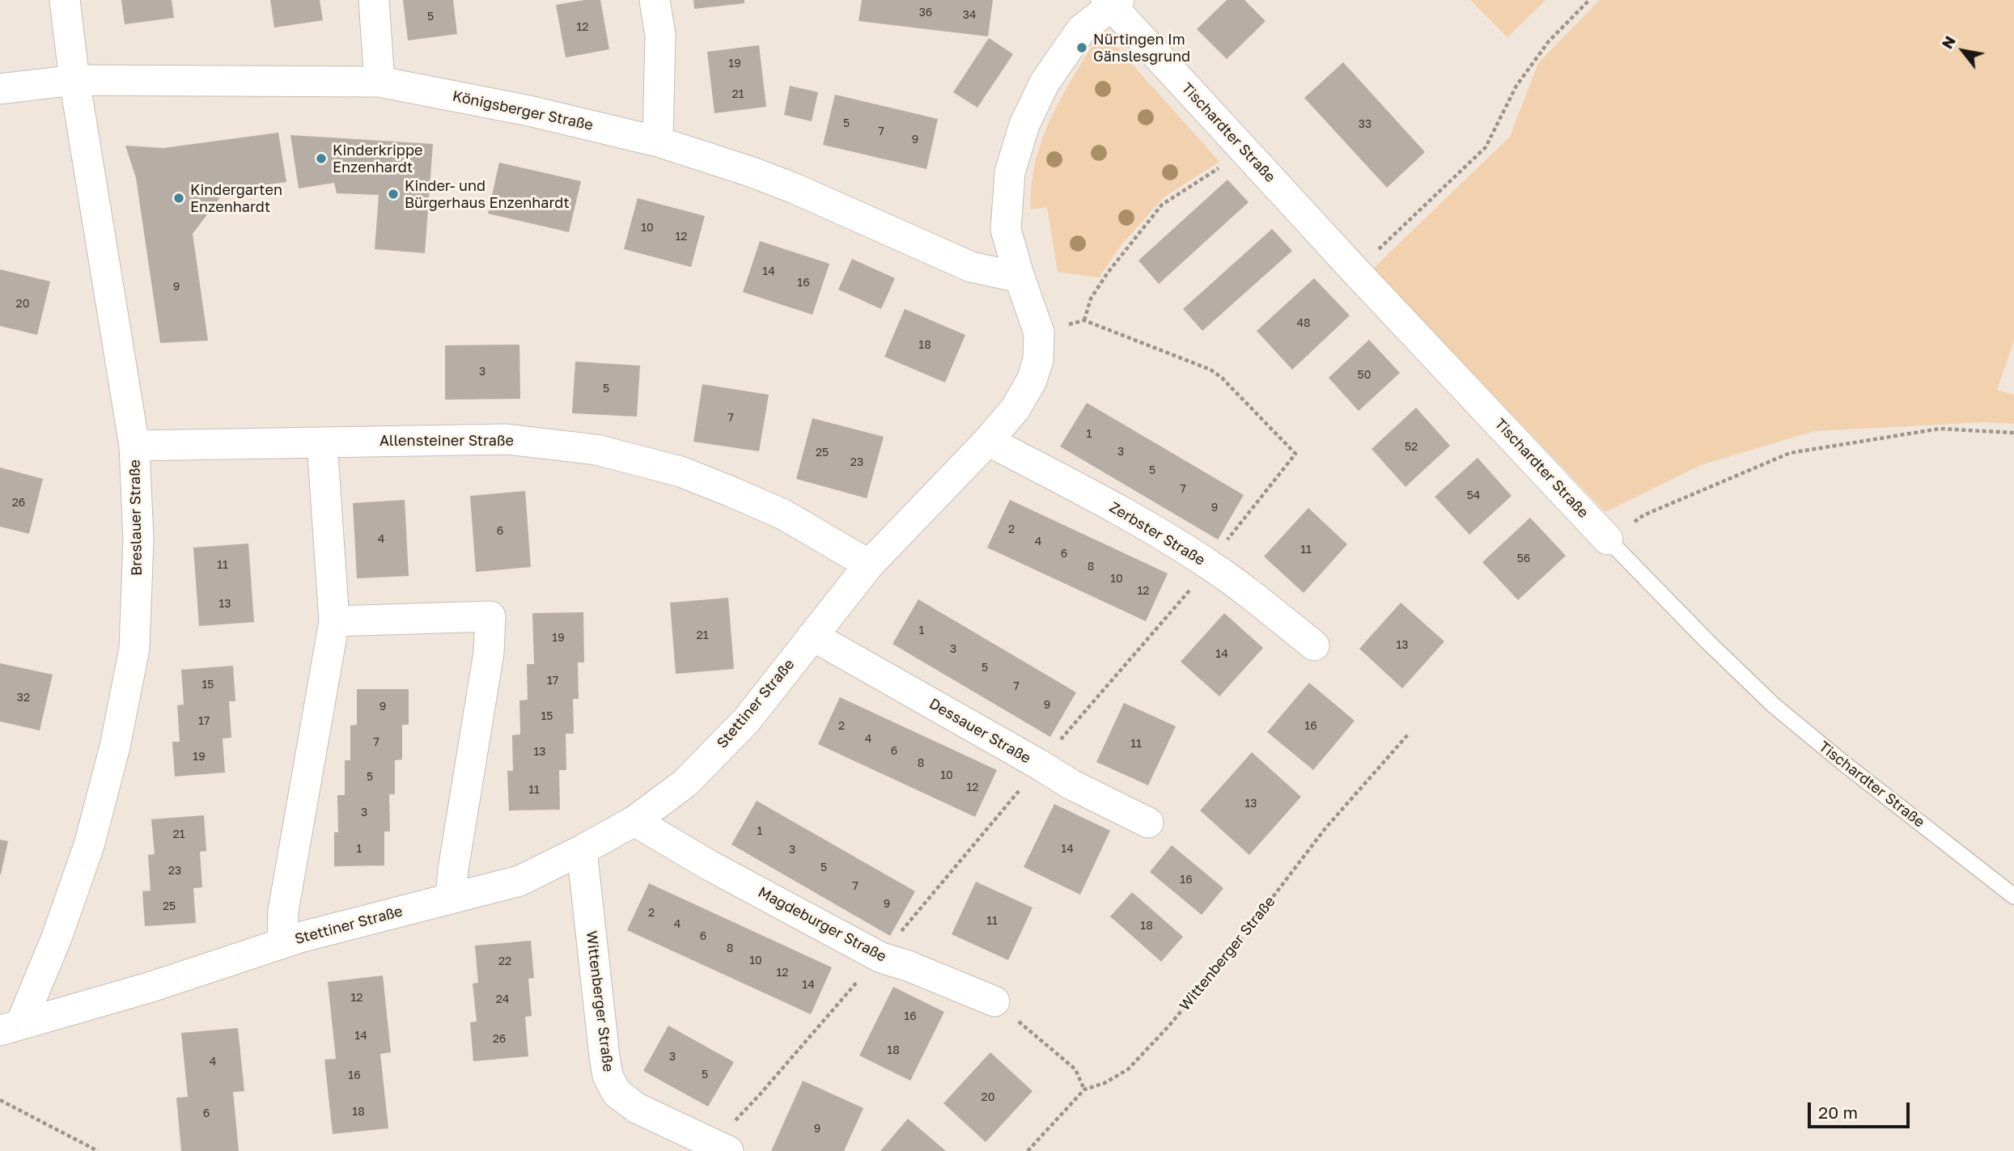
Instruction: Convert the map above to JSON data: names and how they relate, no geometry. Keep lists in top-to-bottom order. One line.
{"streets":{"street":["Königsberger Straße","Tischardter Straße","Allensteiner Straße","Breslauer Straße","Zerbster Straße","Stettiner Straße","Dessauer Straße","Magdeburger Straße","Wittenberger Straße"]},"crossings":[["Königsberger Straße","Breslauer Straße"],["Königsberger Straße","Stettiner Straße"],["Tischardter Straße","Stettiner Straße"],["Allensteiner Straße","Breslauer Straße"],["Allensteiner Straße","Stettiner Straße"],["Breslauer Straße","Stettiner Straße"],["Zerbster Straße","Stettiner Straße"],["Stettiner Straße","Dessauer Straße"],["Stettiner Straße","Magdeburger Straße"],["Stettiner Straße","Wittenberger Straße"]],"places":["Nürtingen Im Gänslesgrund","Kinderkrippe Enzenhardt","Kinder- und Bürgerhaus Enzenhardt","Kindergarten Enzenhardt"],"house_numbers":["36","34","5","12","19","21","5","33","7","9","10","12","14","16","9","20","48","18","3","50","5","7","1","52","3","25","23","5","7","54","26","9","2","6","4","4","11","6","56","11","8","10","12","13","1","21","19","13","3","14","5","17","15","7","32","9","9","15","17","2","16","4","7","11","6","13","19","8","10","5","12","11","13","3","1","21","1","14","3","5","23","16","7","9","25","2","11","4","18","6","8","10","22","12","14","12","24","16","14","26","18","3","4","5","16","20","18","6","9"],"scale_bar":"20 m","north":"top left"}
